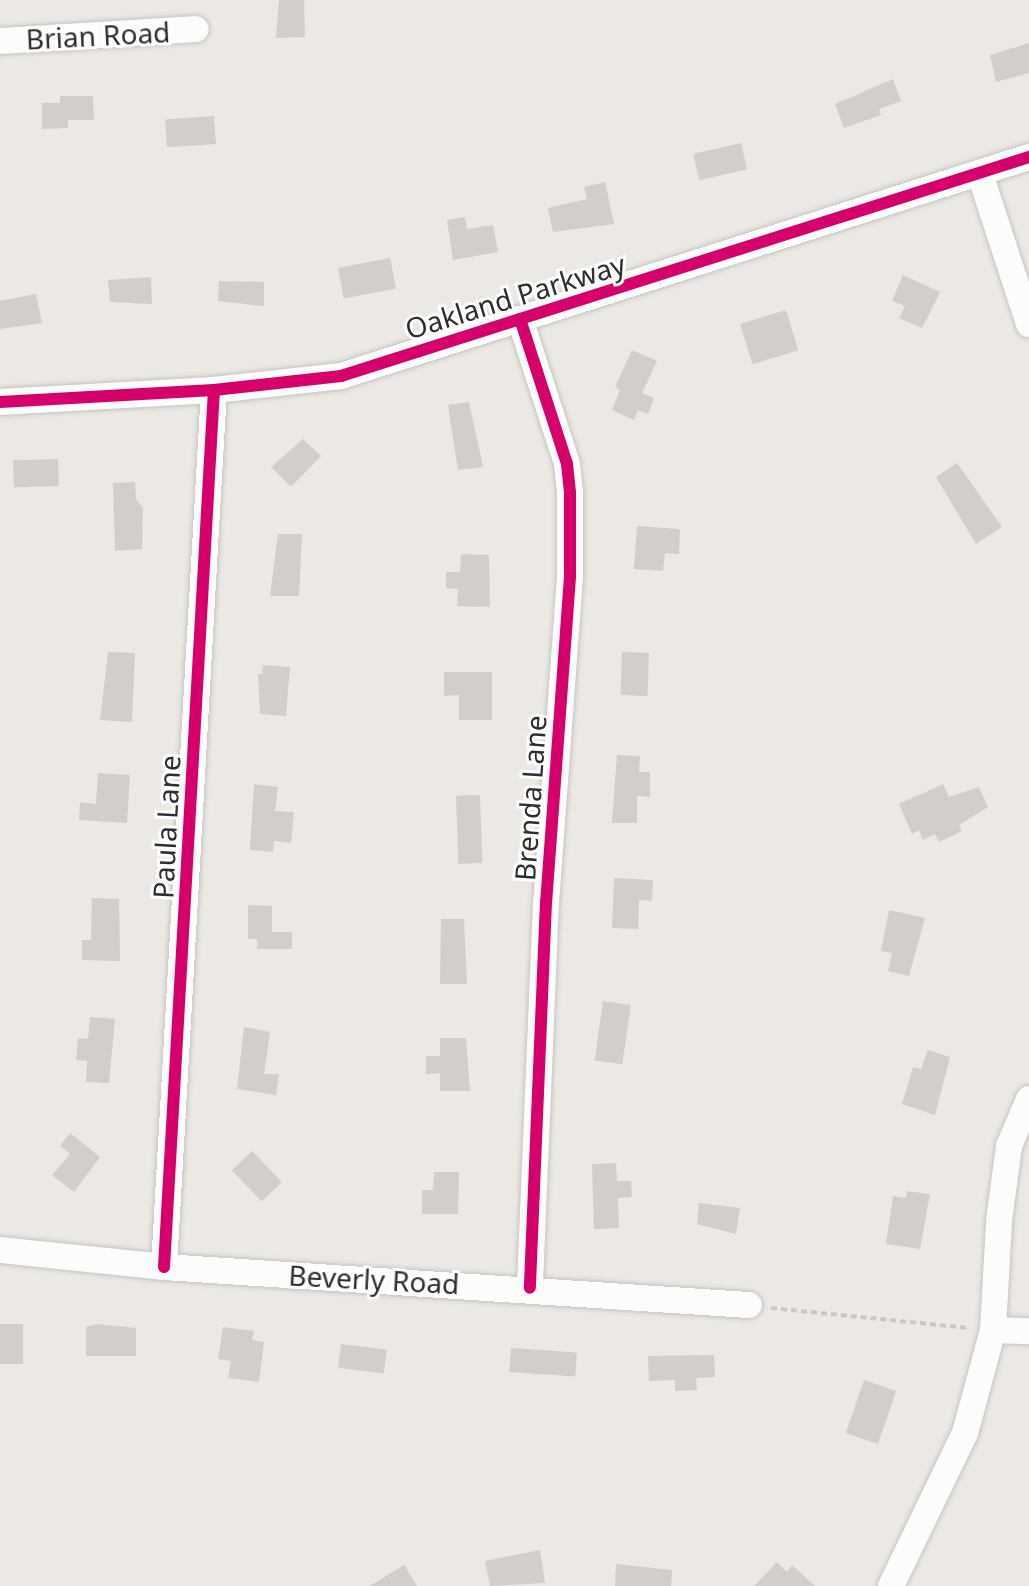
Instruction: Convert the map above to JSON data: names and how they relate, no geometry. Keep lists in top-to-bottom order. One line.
{"streets":{"street":["Brian Road","Oakland Parkway","Brenda Lane","Paula Lane","Beverly Road"]},"crossings":[["Oakland Parkway","Brenda Lane"],["Oakland Parkway","Paula Lane"],["Brenda Lane","Beverly Road"],["Paula Lane","Beverly Road"]]}
